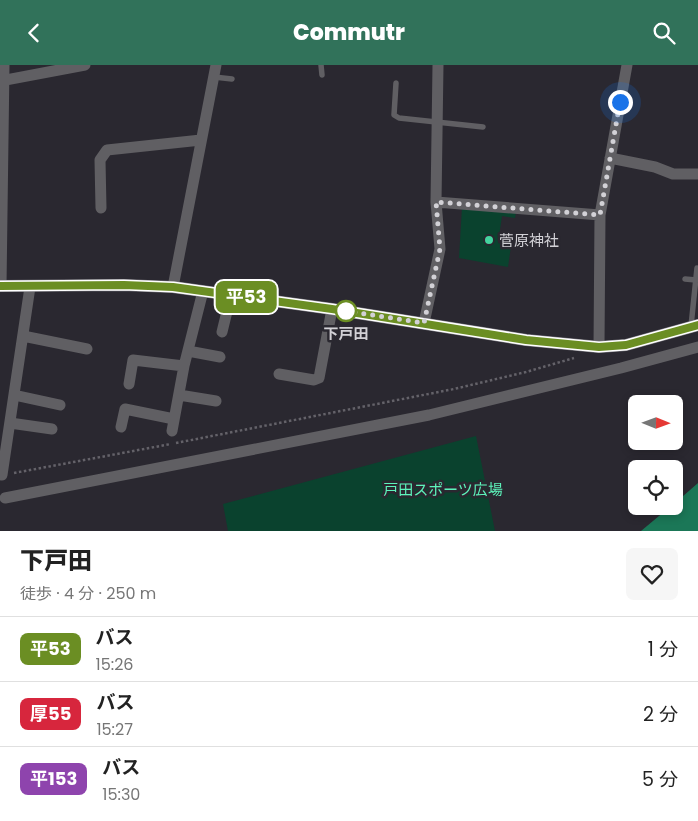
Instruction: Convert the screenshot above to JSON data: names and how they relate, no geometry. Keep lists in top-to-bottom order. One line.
{"parks":["戸田スポーツ広場"],"places":["菅原神社","下戸田"],"lines":["bus line 平53"],"north":"right","page":{"header":"Commutr","on_map":"平53","heading":["下戸田","徒歩 · 4 分 · 250 m"],"list":[{"mark":"平53","name":"バス","note":"15:26","value":"1 分"},{"mark":"厚55","name":"バス","note":"15:27","value":"2 分"},{"mark":"平153","name":"バス","note":"15:30","value":"5 分"}]}}
